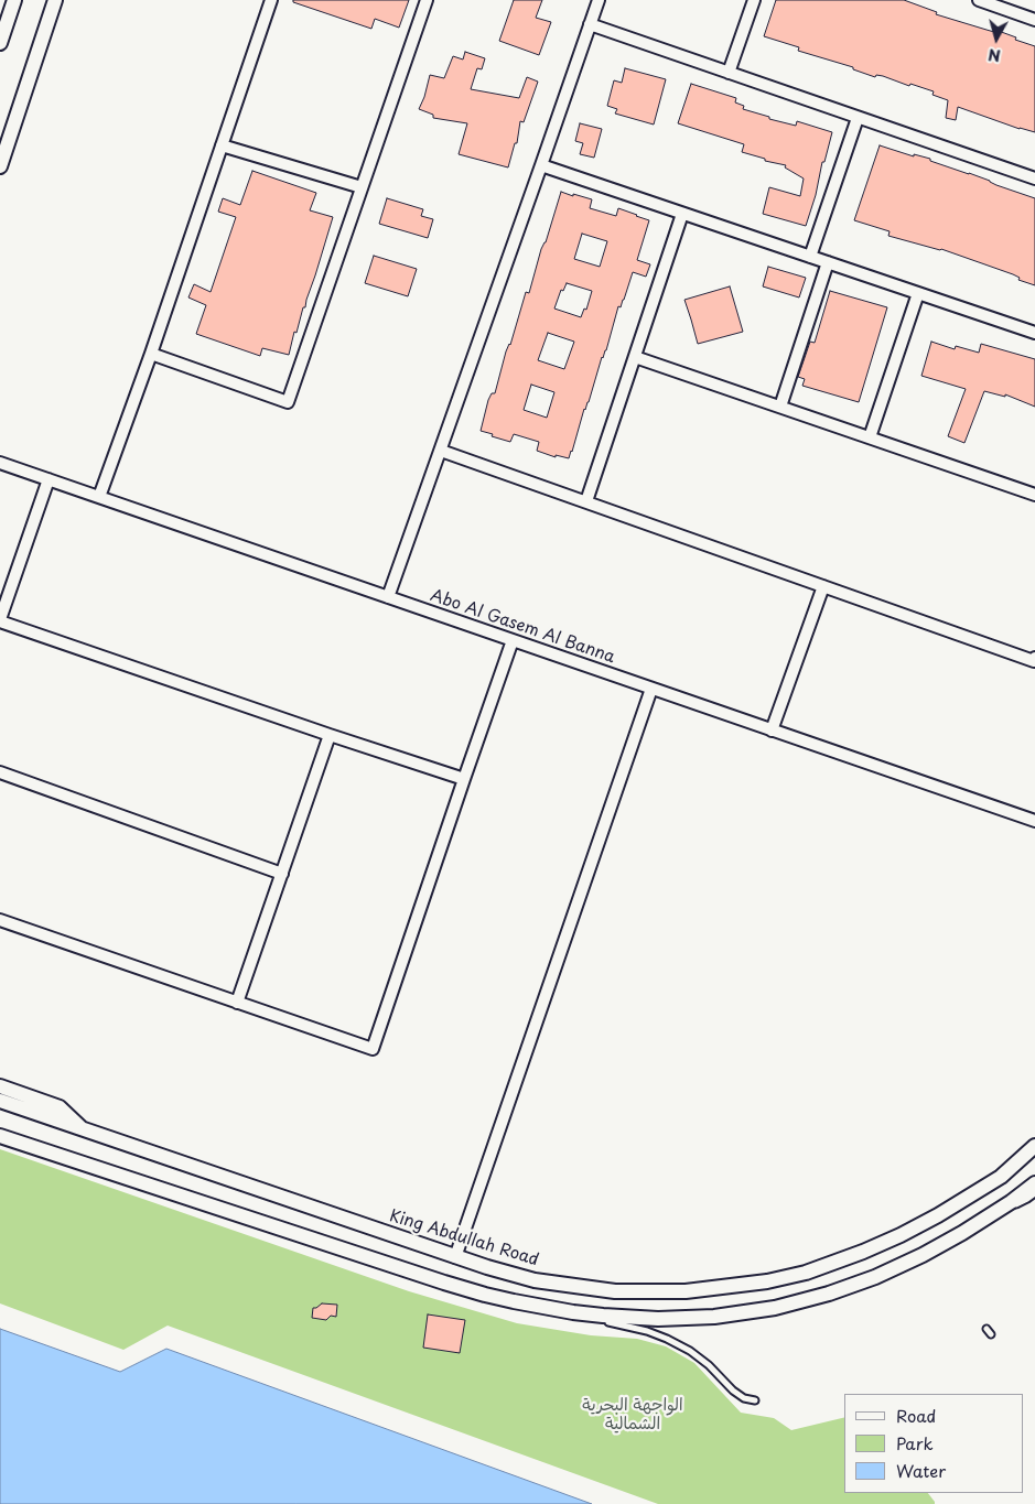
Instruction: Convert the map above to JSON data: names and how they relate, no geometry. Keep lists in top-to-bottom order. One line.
{"streets":{"street":["Abo Al Gasem Al Banna","King Abdullah Road"]},"parks":["الواجهة البحرية الشمالية"],"legend":["Road","Park","Water"],"north":"bottom"}
